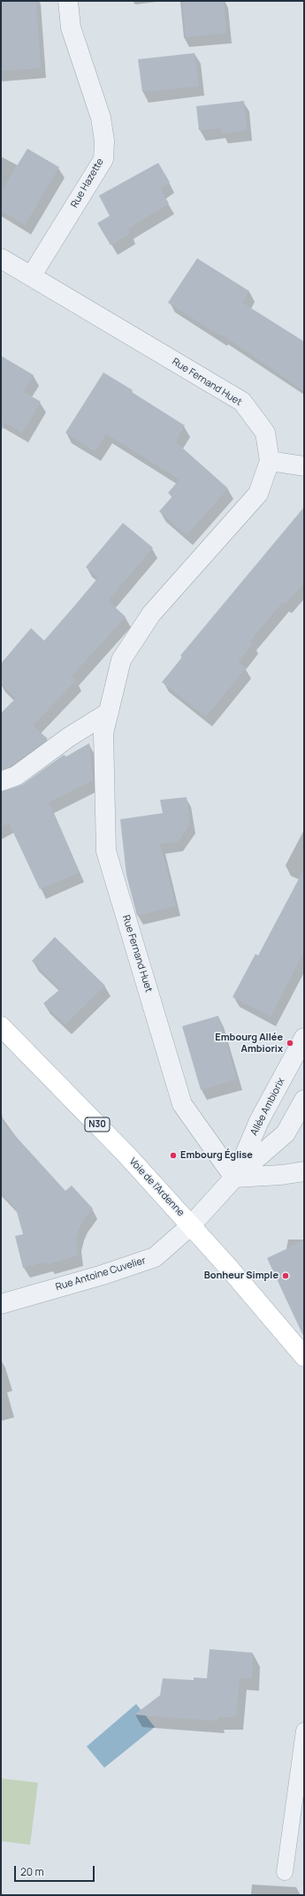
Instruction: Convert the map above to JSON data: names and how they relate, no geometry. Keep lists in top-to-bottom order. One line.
{"streets":{"main road":["N30","Voie de l'Ardenne"],"street":["Rue Hazette","Rue Fernand Huet","Allée Ambiorix","Rue Antoine Cuvelier"]},"crossings":[["Rue Hazette","Rue Fernand Huet"],["Rue Fernand Huet","Allée Ambiorix"],["Allée Ambiorix","Voie de l'Ardenne"],["Allée Ambiorix","Rue Antoine Cuvelier"],["Voie de l'Ardenne","Rue Antoine Cuvelier"]],"places":["Embourg Allée Ambiorix","Embourg Église","Bonheur Simple"],"scale_bar":"20 m"}
